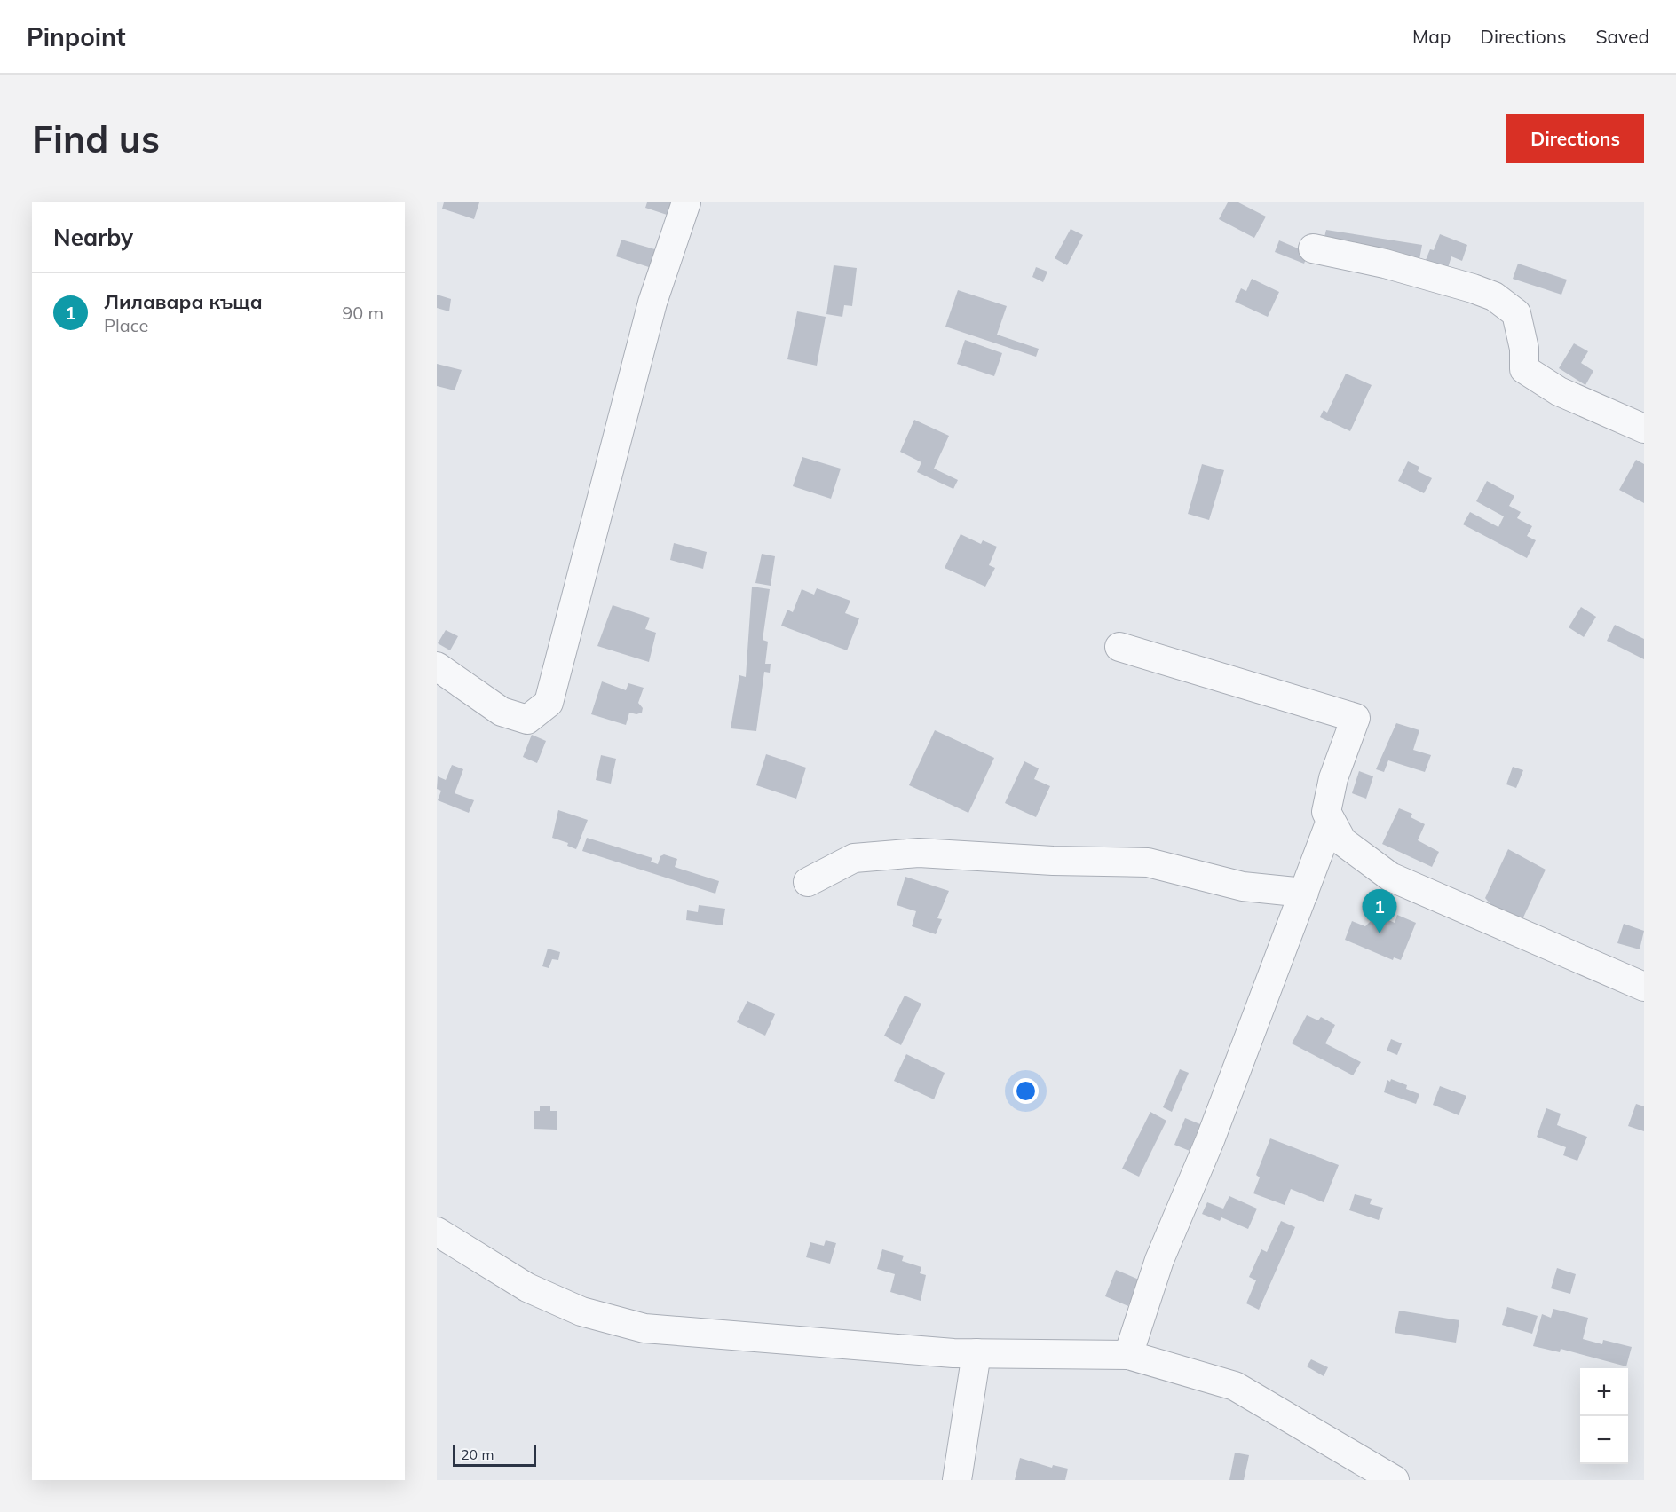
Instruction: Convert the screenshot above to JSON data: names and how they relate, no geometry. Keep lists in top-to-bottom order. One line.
{"scale_bar":"20 m","page":{"header":"Pinpoint","nav":["Map","Directions","Saved"],"buttons":"Directions","title":"Find us","heading":"Nearby","list":[{"mark":"1","name":"Лилавара къща","note":"Place","value":"90 m"}],"pins":"1","map_buttons":["+","−"],"scale":"20 m"}}
